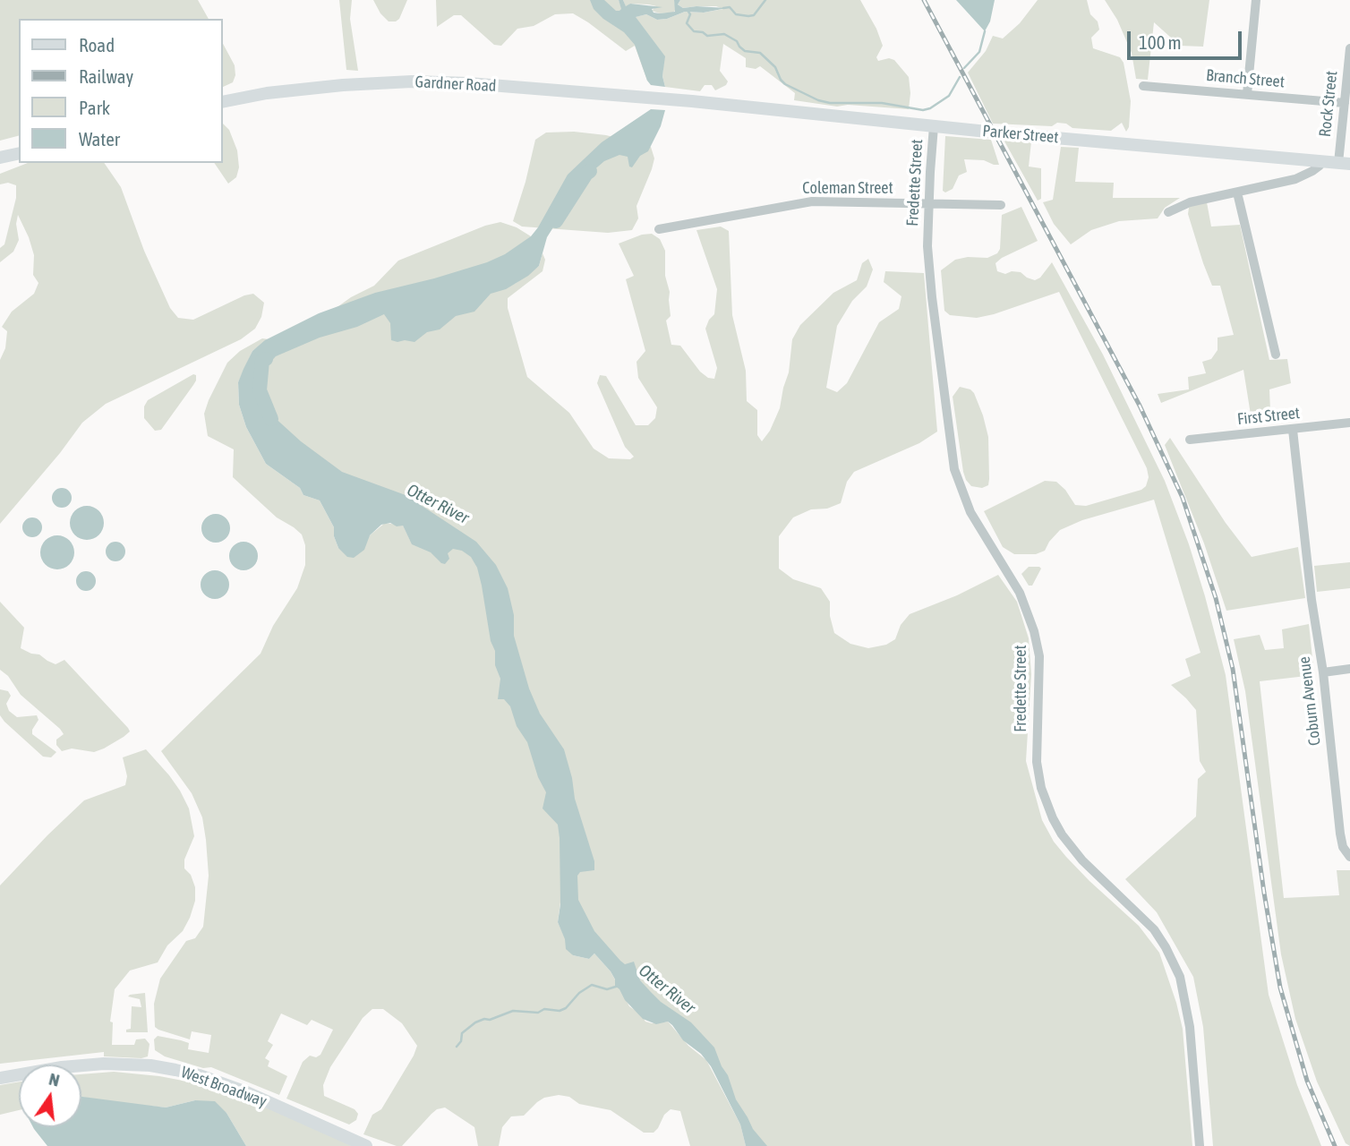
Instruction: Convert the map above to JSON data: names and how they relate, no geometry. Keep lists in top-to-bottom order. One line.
{"streets":{"main road":["Gardner Road","Parker Street","West Broadway"],"street":["Branch Street","Rock Street","Fredette Street","Coleman Street","First Street","Coburn Avenue"]},"crossings":[["Branch Street","Rock Street"],["Gardner Road","Parker Street"],["Rock Street","Parker Street"],["Parker Street","Fredette Street"],["Fredette Street","Coleman Street"],["First Street","Coburn Avenue"]],"water":["Otter River"],"legend":["Road","Railway","Park","Water"],"scale_bar":"100 m","north":"top"}
